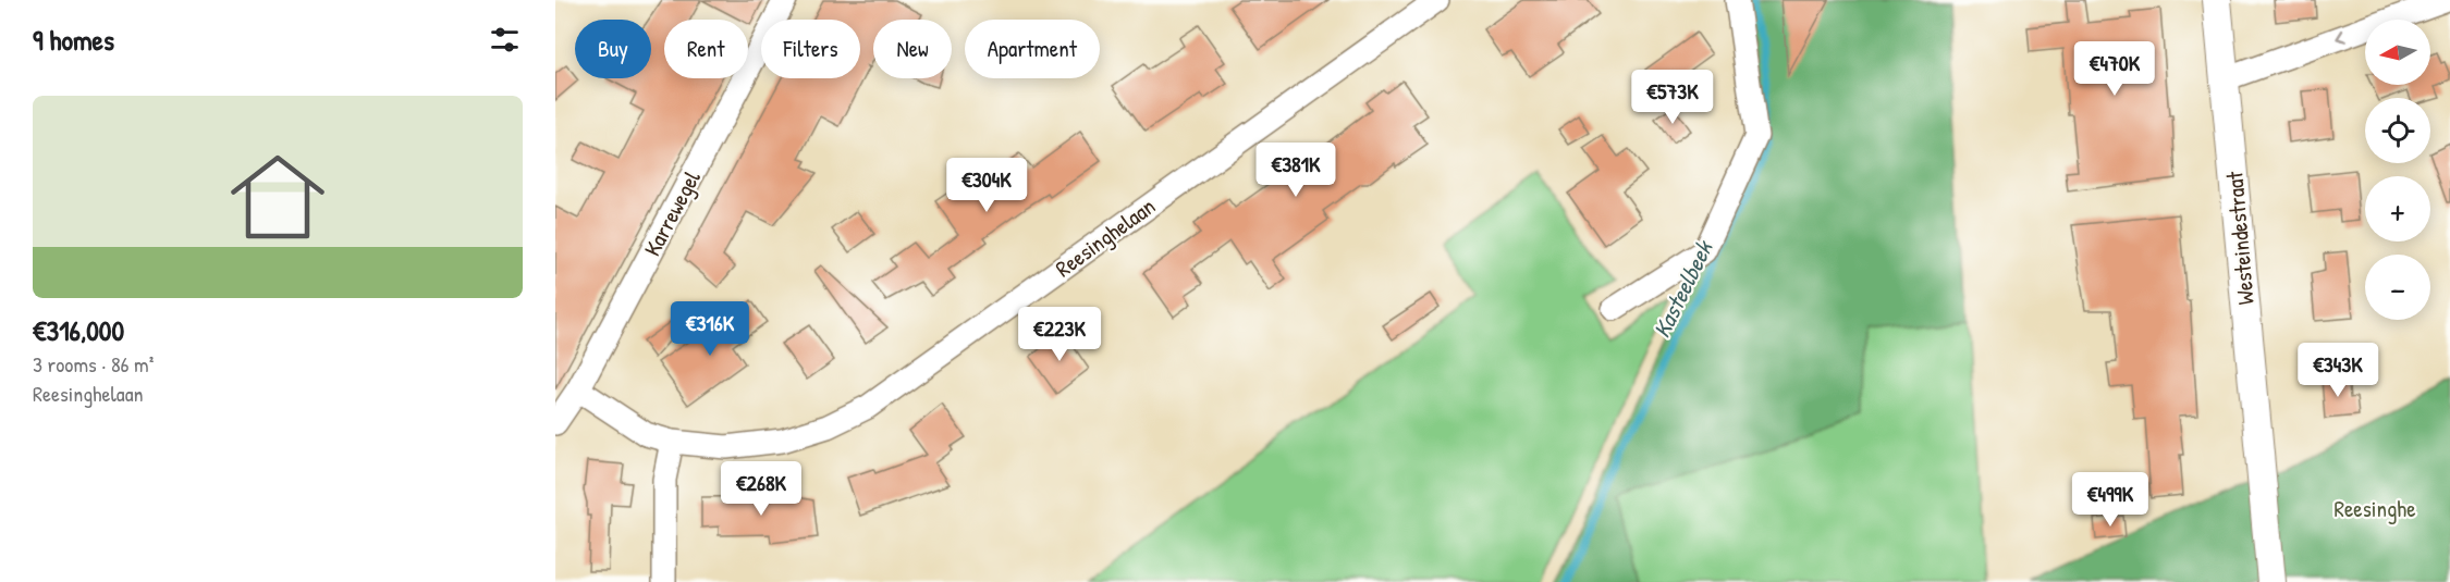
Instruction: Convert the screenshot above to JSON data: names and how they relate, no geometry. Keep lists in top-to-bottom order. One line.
{"streets":{"street":["Karrewegel","Reesinghelaan","Westeindestraat"]},"crossings":[["Karrewegel","Reesinghelaan"]],"water":["Kasteelbeek"],"parks":["Reesinghe"],"north":"left","page":{"heading":"9 homes","map_buttons":["+","−"],"chip":["Buy","Rent","Filters","New","Apartment"],"price":["€470K","€573K","€381K","€304K","€316K","€223K","€343K","€268K","€499K"],"list":[{"name":"€316,000","note":"3 rooms · 86 m² · Reesinghelaan"}]}}
